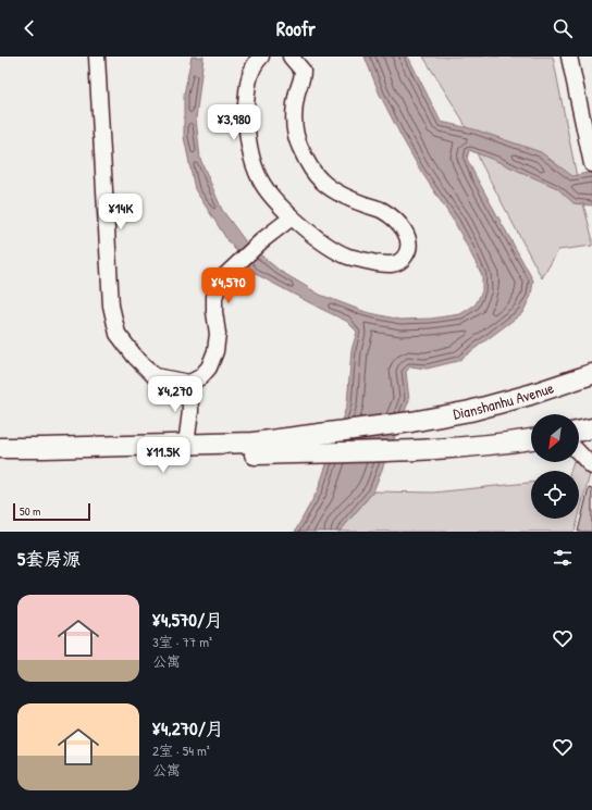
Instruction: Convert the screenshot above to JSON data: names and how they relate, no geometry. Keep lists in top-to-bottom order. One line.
{"streets":{"main road":["Dianshanhu Avenue"]},"scale_bar":"50 m","north":"bottom left","page":{"header":"Roofr","price":["¥3,980","¥14K","¥4,570","¥4,270","¥11.5K"],"scale":"50 m","heading":"5套房源","list":[{"name":"¥4,570/月","note":"3室 · 77 m² · 公寓"},{"name":"¥4,270/月","note":"2室 · 54 m² · 公寓"}]}}
